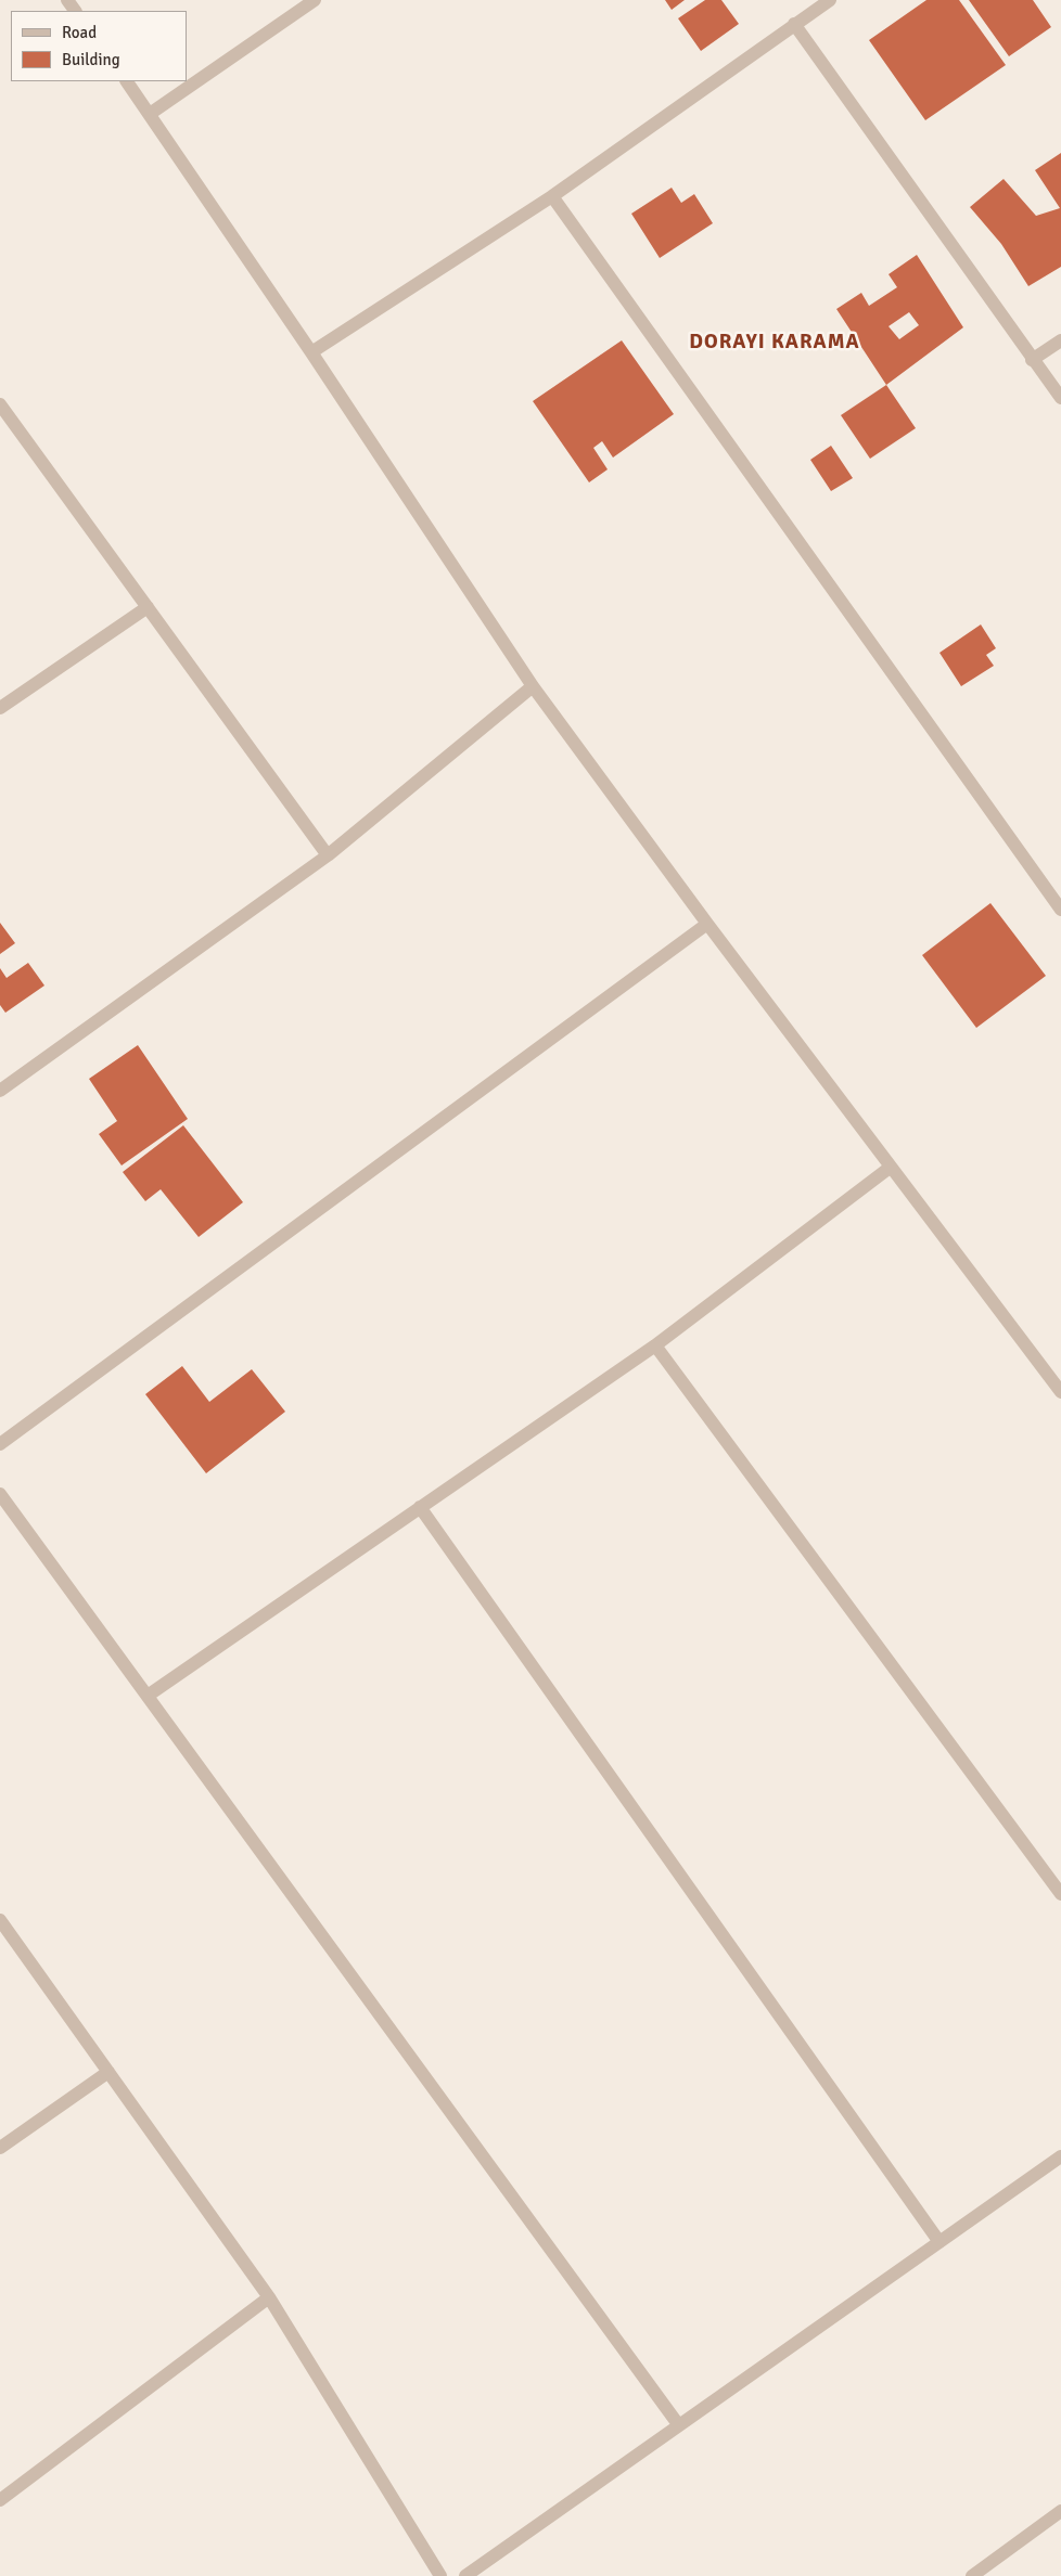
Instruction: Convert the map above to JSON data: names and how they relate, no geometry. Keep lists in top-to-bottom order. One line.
{"districts":["DORAYI KARAMA"],"legend":["Road","Building"]}
